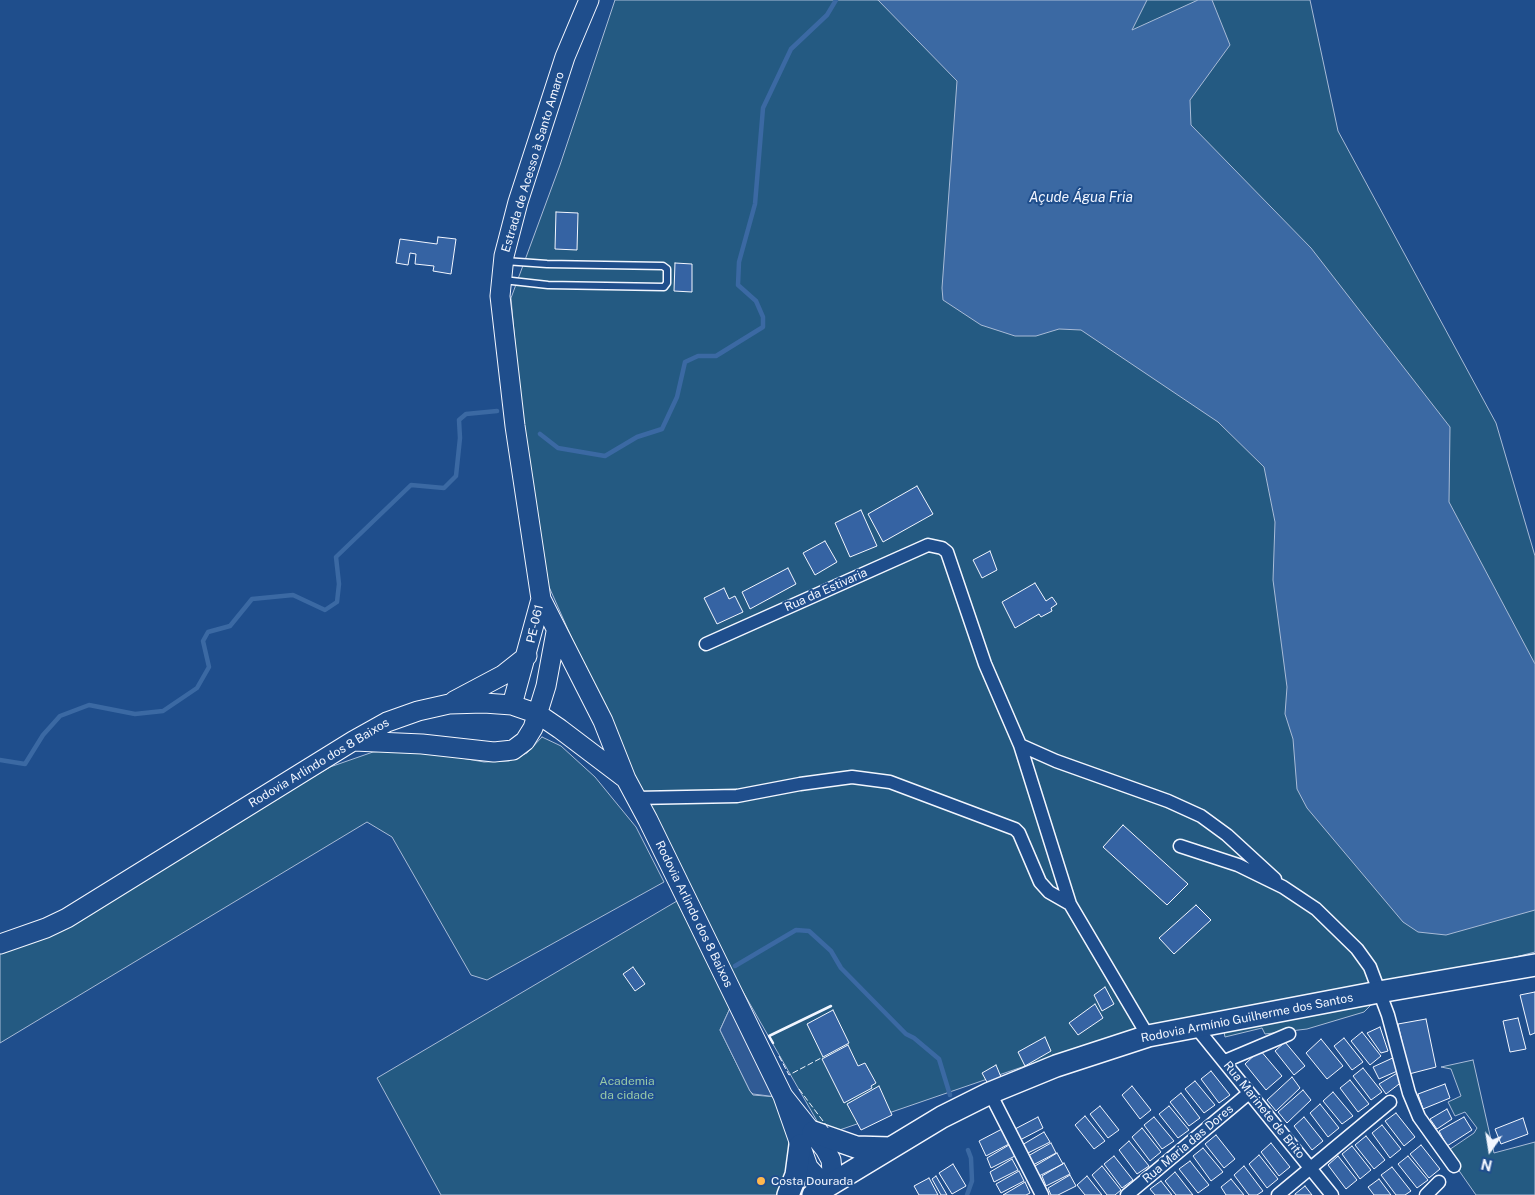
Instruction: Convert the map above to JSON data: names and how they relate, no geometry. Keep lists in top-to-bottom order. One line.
{"streets":{"main road":["Estrada de Acesso à Santo Amaro","PE-061","Rodovia Arlindo dos 8 Baixos","Rodovia Armínio Guilherme dos Santos"],"street":["Rua da Estivaria","Rua Marinete de Brito","Rua Maria das Dores"]},"crossings":[["Estrada de Acesso à Santo Amaro","PE-061"],["PE-061","Rodovia Arlindo dos 8 Baixos"],["Rodovia Arlindo dos 8 Baixos","Rodovia Armínio Guilherme dos Santos"],["Rodovia Armínio Guilherme dos Santos","Rua Marinete de Brito"],["Rua Marinete de Brito","Rua Maria das Dores"]],"water":["Açude Água Fria"],"parks":["Academia da cidade"],"places":["Costa Dourada"],"north":"bottom"}
